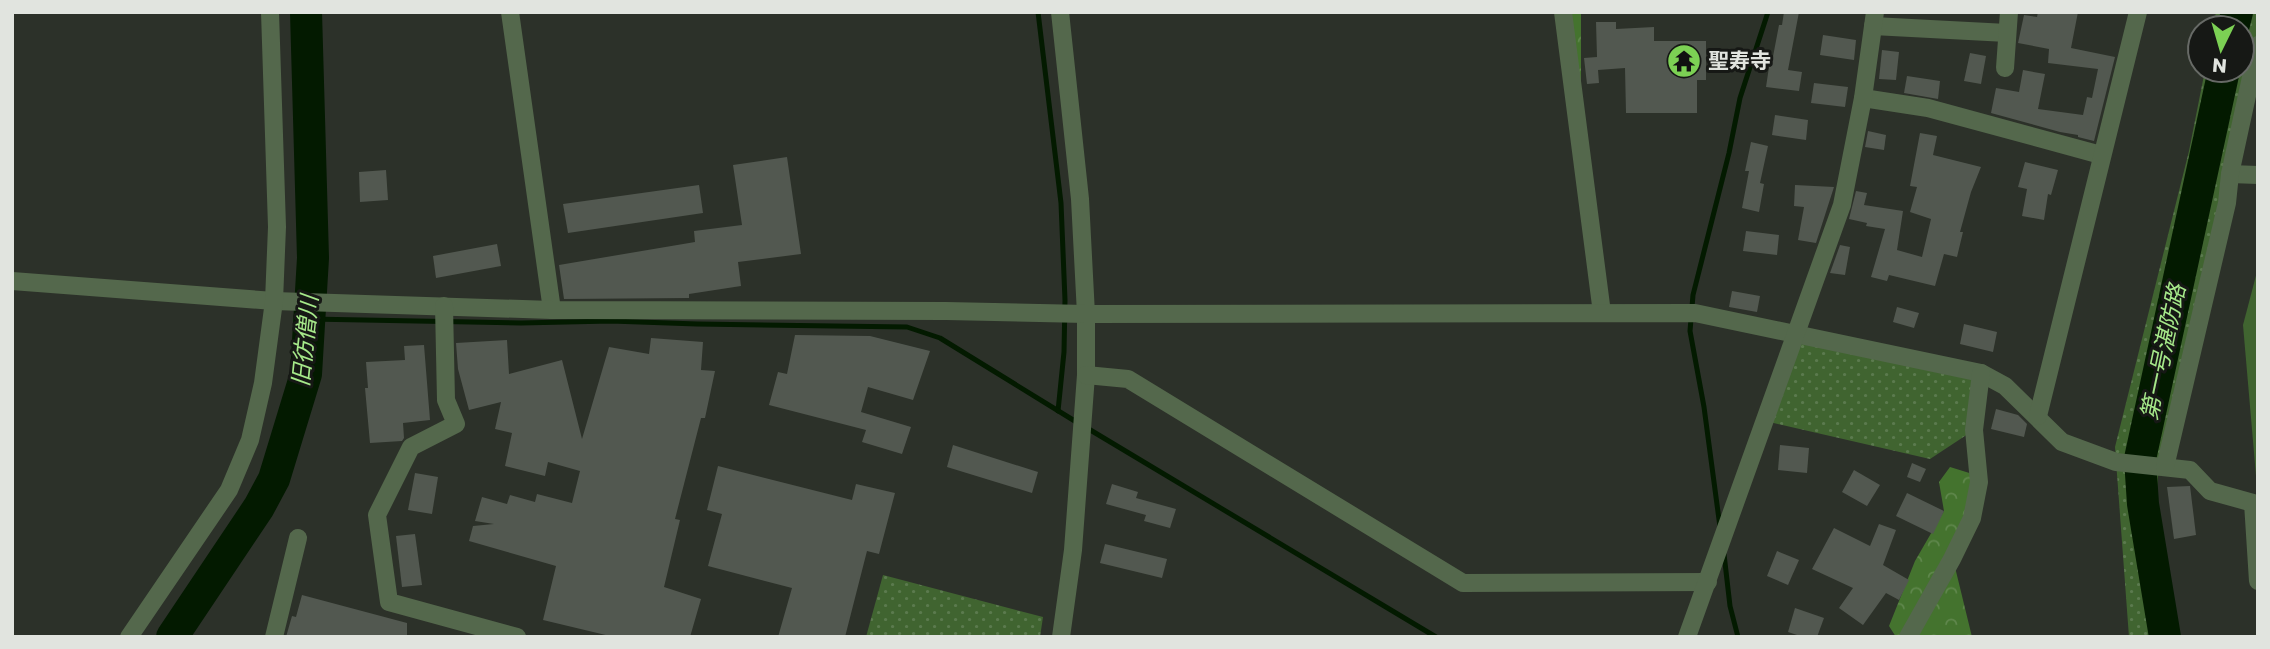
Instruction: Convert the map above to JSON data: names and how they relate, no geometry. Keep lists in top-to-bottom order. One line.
{"water":["旧彷僧川","第一号湛防路"],"places":{"temple":["聖寿寺"]},"north":"bottom"}
